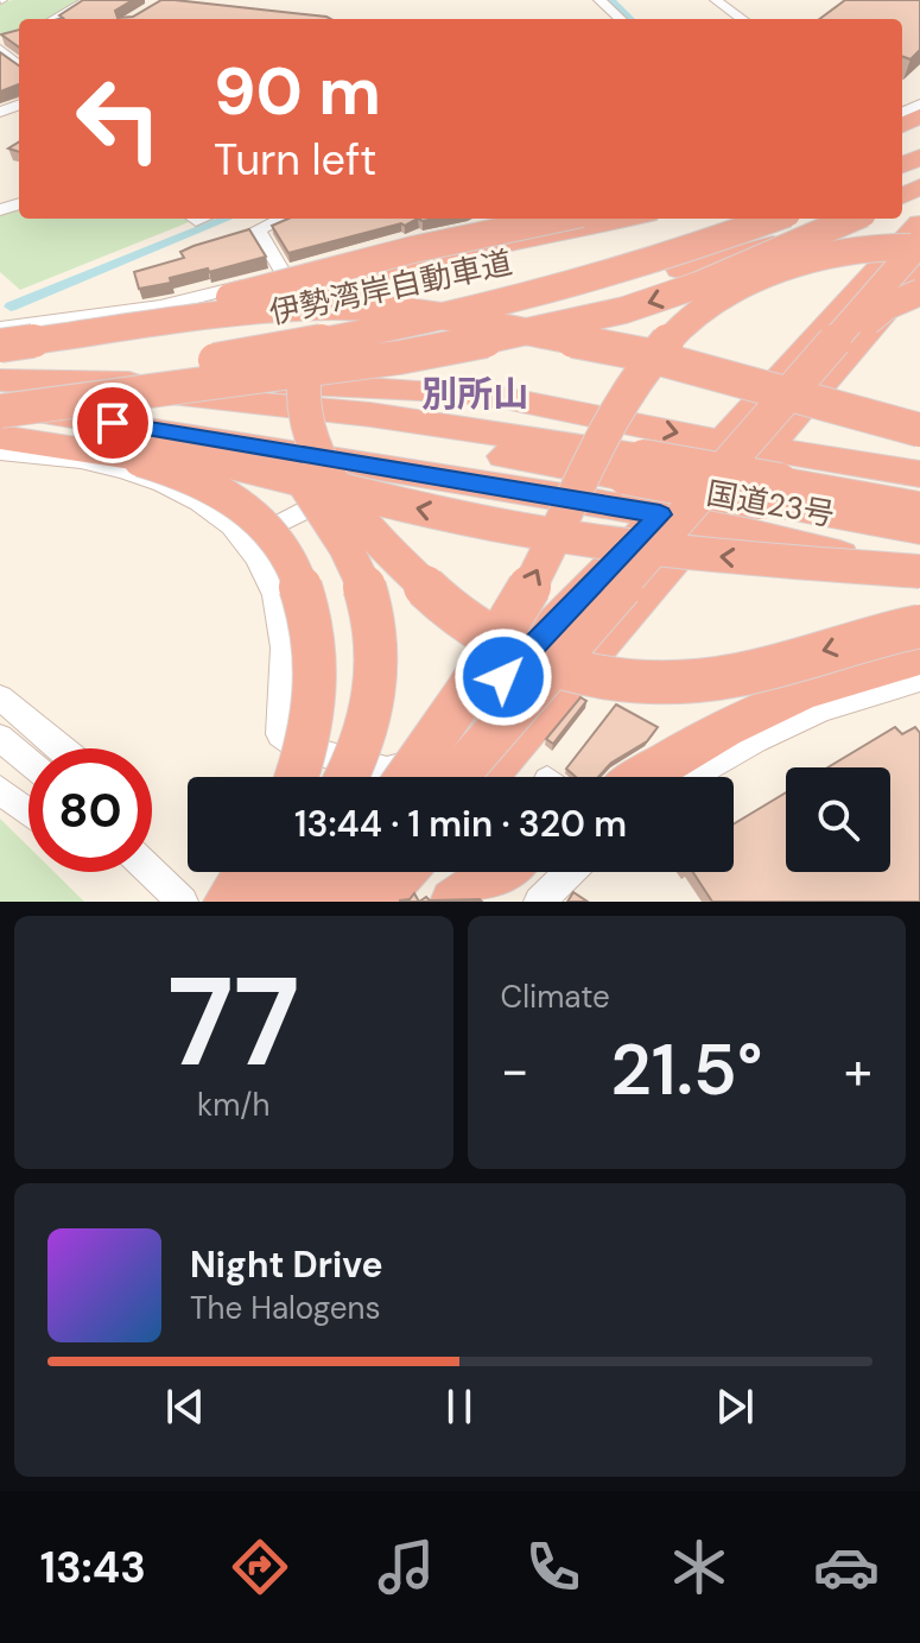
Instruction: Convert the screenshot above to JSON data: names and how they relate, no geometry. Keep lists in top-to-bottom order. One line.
{"streets":{"highway":["伊勢湾岸自動車道","国道23号"]},"districts":["別所山"],"page":{"turn":["90 m","Turn left"],"limit":"80","trip":"13:44 · 1 min · 320 m","tile":[["77","km/h"],"Climate"],"heat":["−","21.5°","+"],"song":["Night Drive","The Halogens"],"tabs":"13:43"}}
